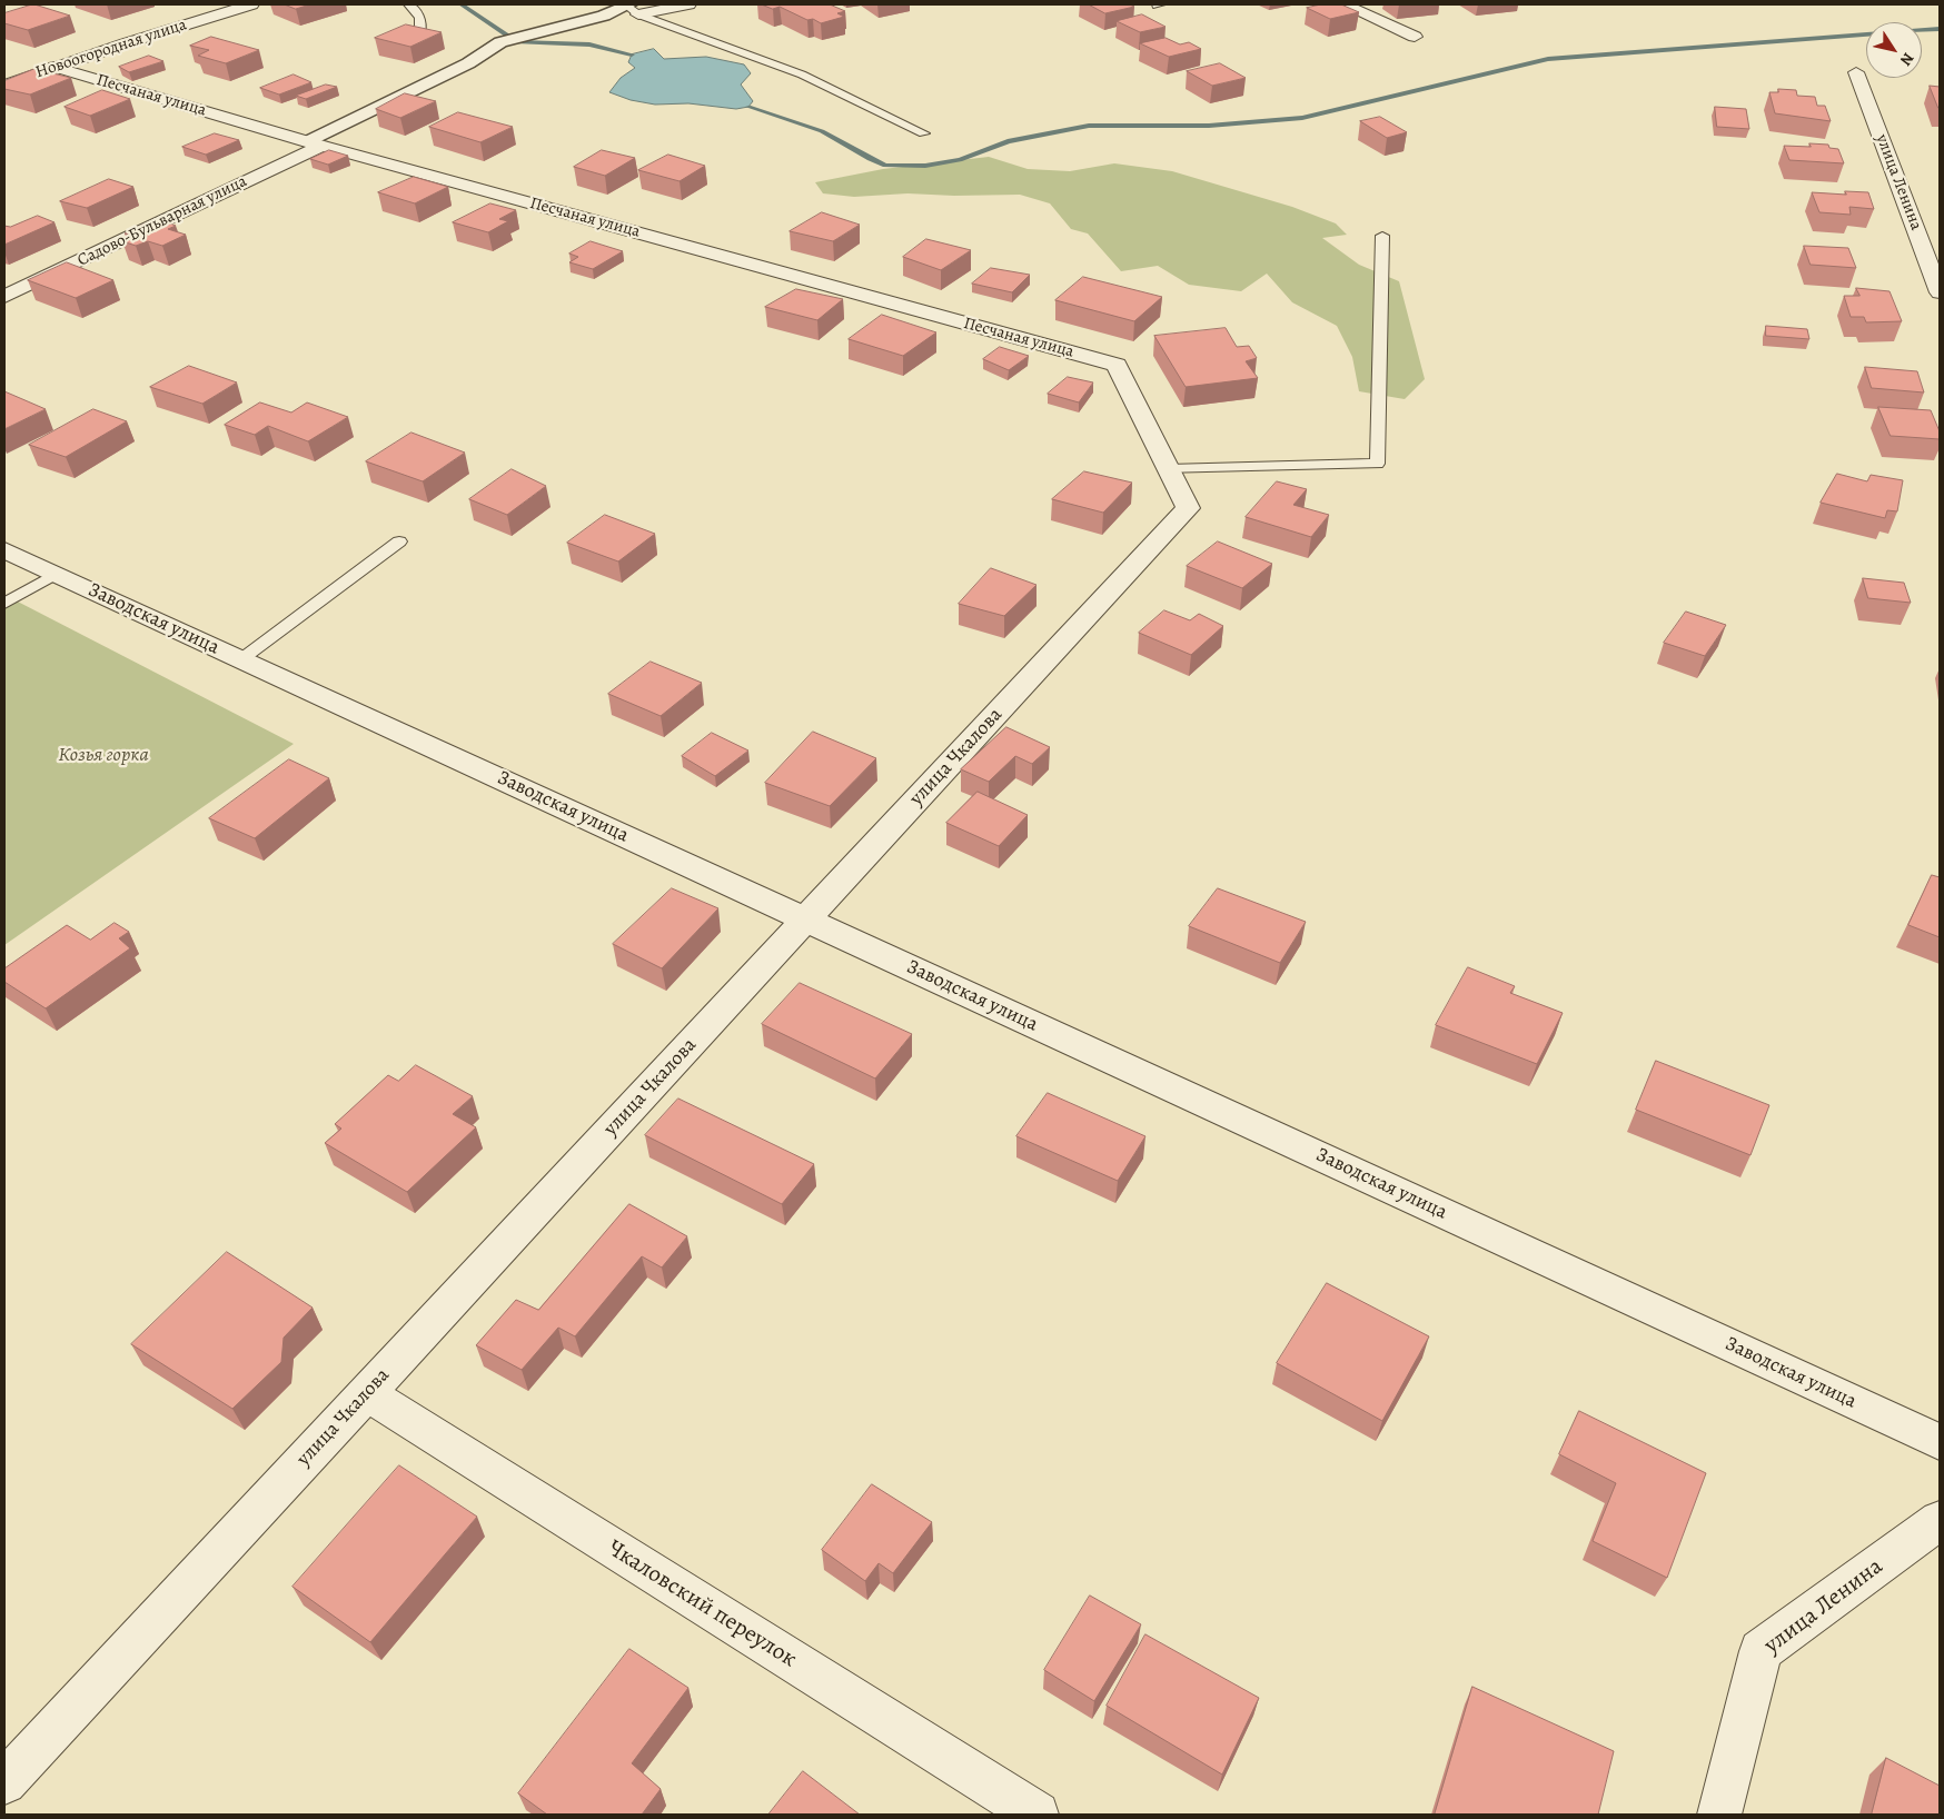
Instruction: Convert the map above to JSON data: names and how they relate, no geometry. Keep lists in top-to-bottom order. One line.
{"streets":{"street":["Новоогородная улица","Песчаная улица","улица Ленина","Садово-Бульварная улица","Заводская улица","улица Чкалова","Чкаловский переулок"]},"crossings":[["Новоогородная улица","Песчаная улица"],["Песчаная улица","Садово-Бульварная улица"],["Песчаная улица","улица Чкалова"],["Заводская улица","улица Чкалова"],["улица Чкалова","Чкаловский переулок"]],"parks":["Козья горка"],"north":"bottom right"}
